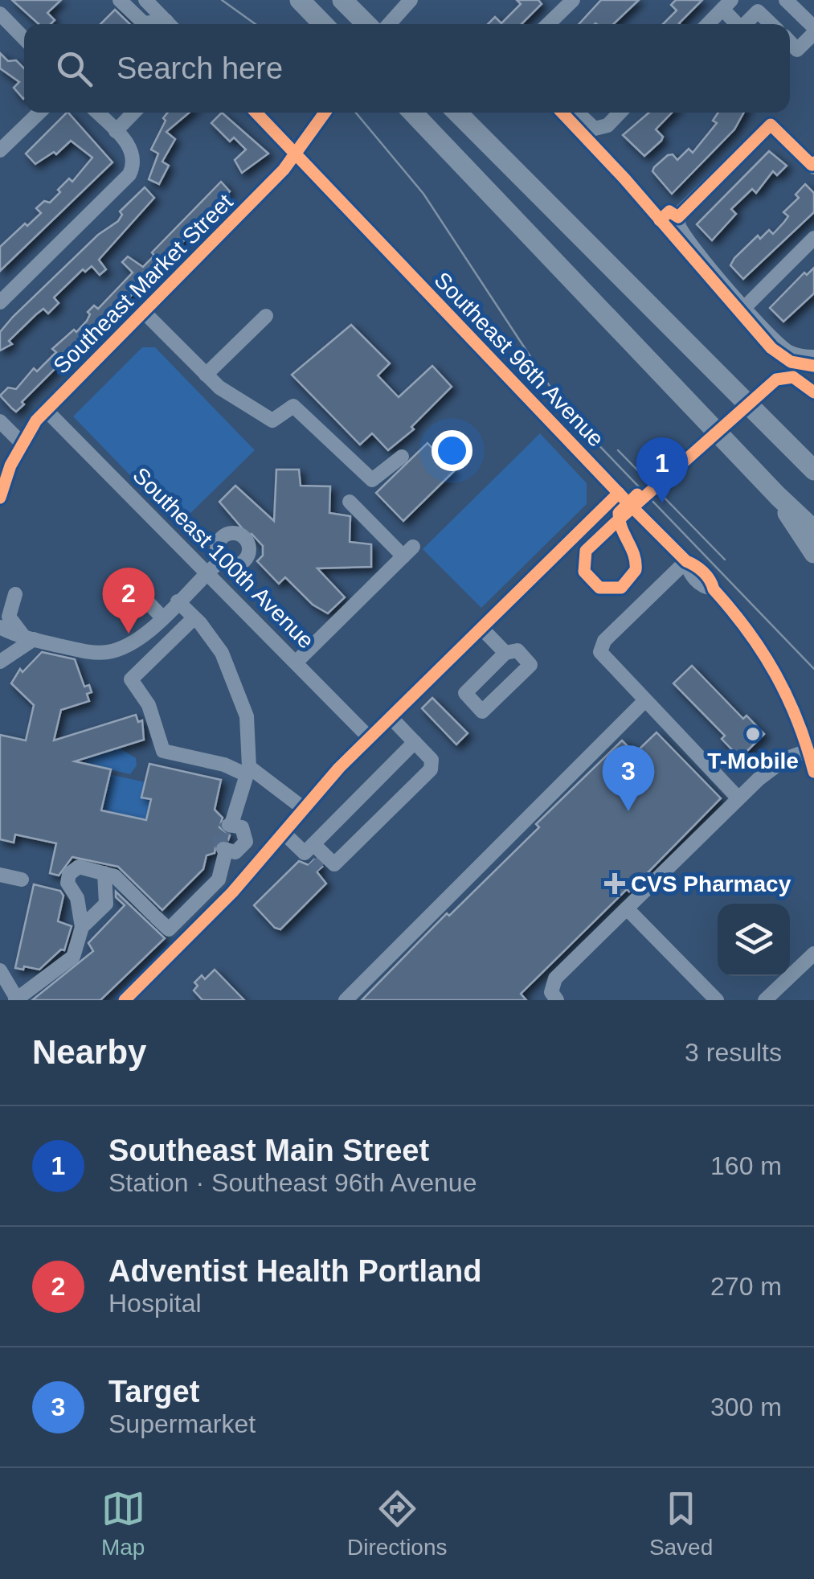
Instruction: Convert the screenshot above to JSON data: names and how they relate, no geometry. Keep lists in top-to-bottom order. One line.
{"streets":{"street":["Southeast Market Street","Southeast 96th Avenue","Southeast 100th Avenue"]},"crossings":[["Southeast Market Street","Southeast 96th Avenue"],["Southeast Market Street","Southeast 100th Avenue"]],"places":{"other":["T-Mobile"],"health":["CVS Pharmacy"]},"page":{"search":"Search here","pins":["1","2","3"],"heading":["Nearby","3 results"],"list":[{"mark":"1","name":"Southeast Main Street","note":"Station · Southeast 96th Avenue","value":"160 m"},{"mark":"2","name":"Adventist Health Portland","note":"Hospital","value":"270 m"},{"mark":"3","name":"Target","note":"Supermarket","value":"300 m"}],"nav":["Map","Directions","Saved"]}}
